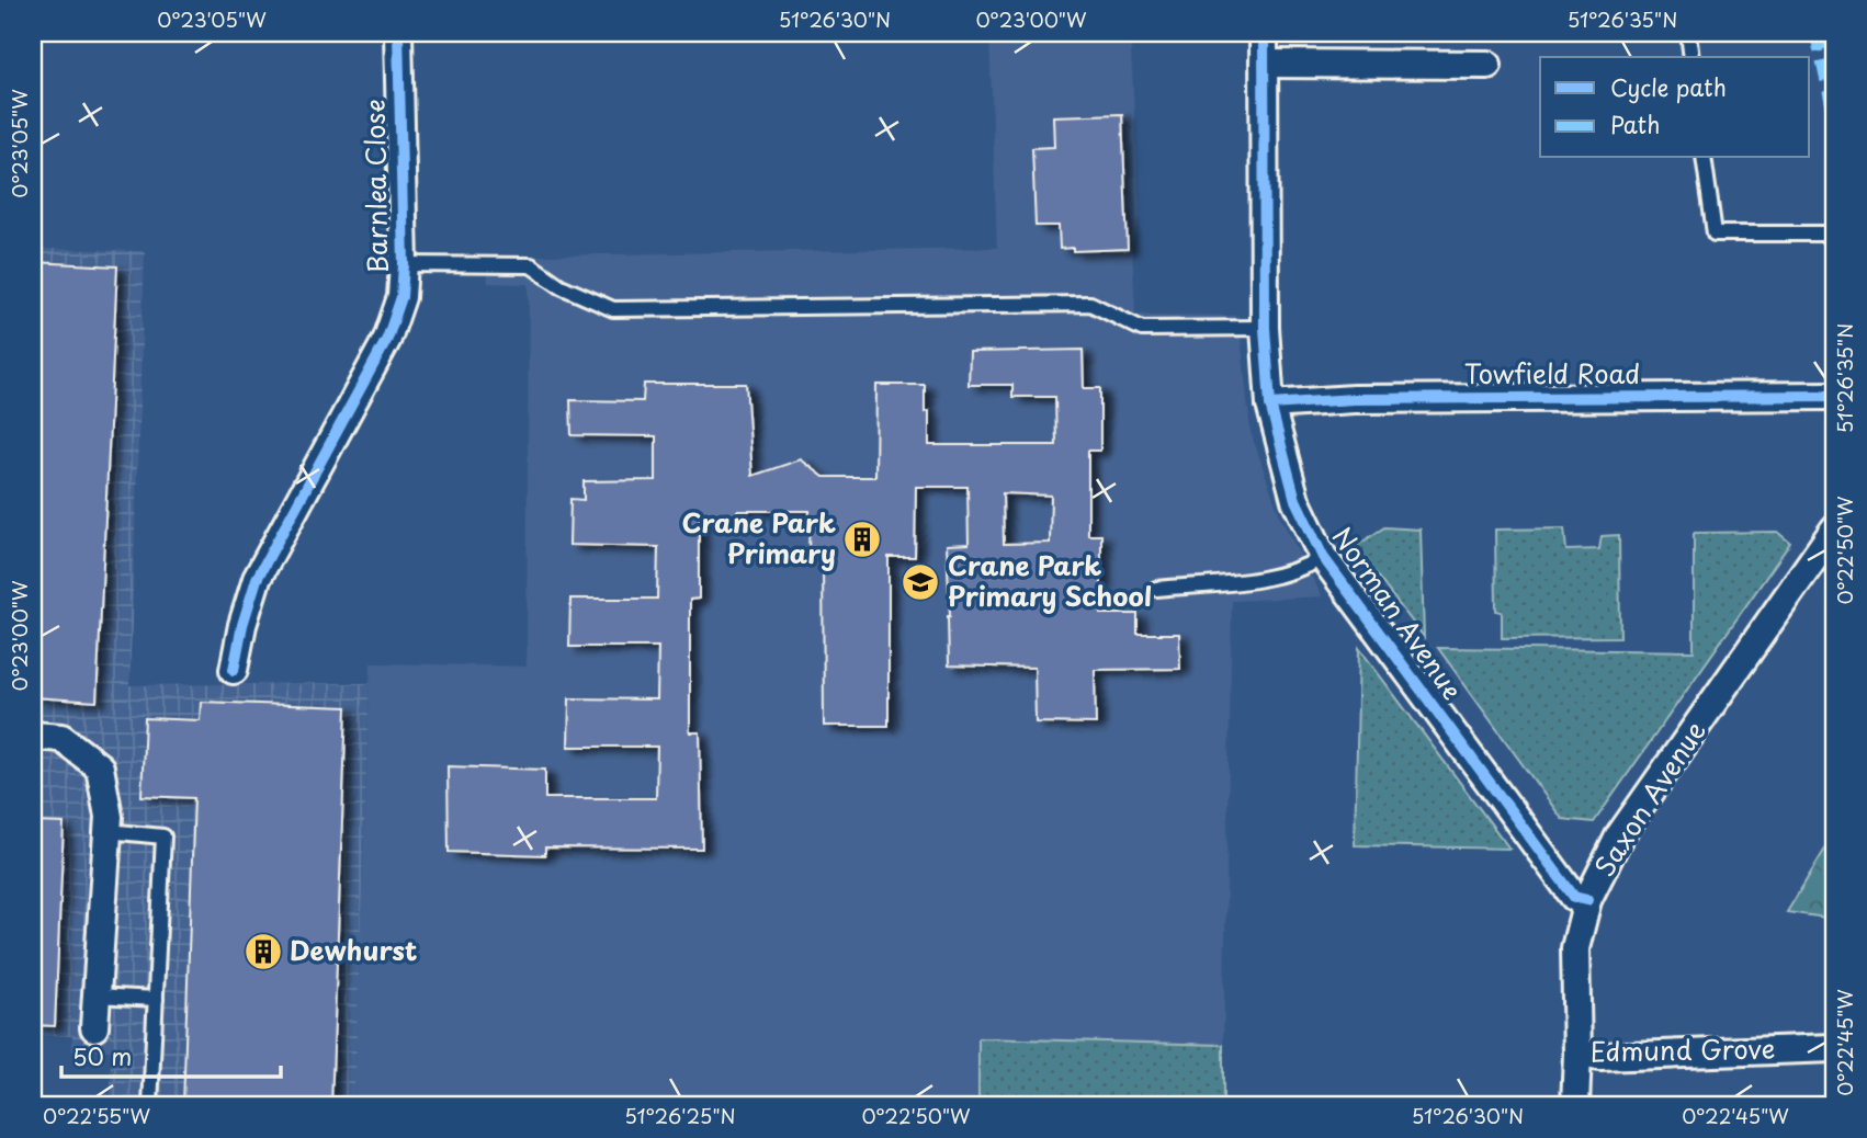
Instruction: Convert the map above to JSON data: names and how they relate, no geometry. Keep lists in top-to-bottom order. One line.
{"streets":{"street":["Barnlea Close","Towfield Road","Norman Avenue","Saxon Avenue","Edmund Grove"]},"crossings":[["Towfield Road","Norman Avenue"],["Norman Avenue","Saxon Avenue"],["Saxon Avenue","Edmund Grove"]],"places":{"building":["Crane Park Primary","Dewhurst"],"school or university":["Crane Park Primary School"]},"legend":["Cycle path","Path"],"scale_bar":"50 m","coordinates":["0°23'05\"W","51°26'30\"N","0°23'00\"W","51°26'35\"N","0°22'50\"W","0°22'45\"W","0°22'55\"W","51°26'25\"N"]}
